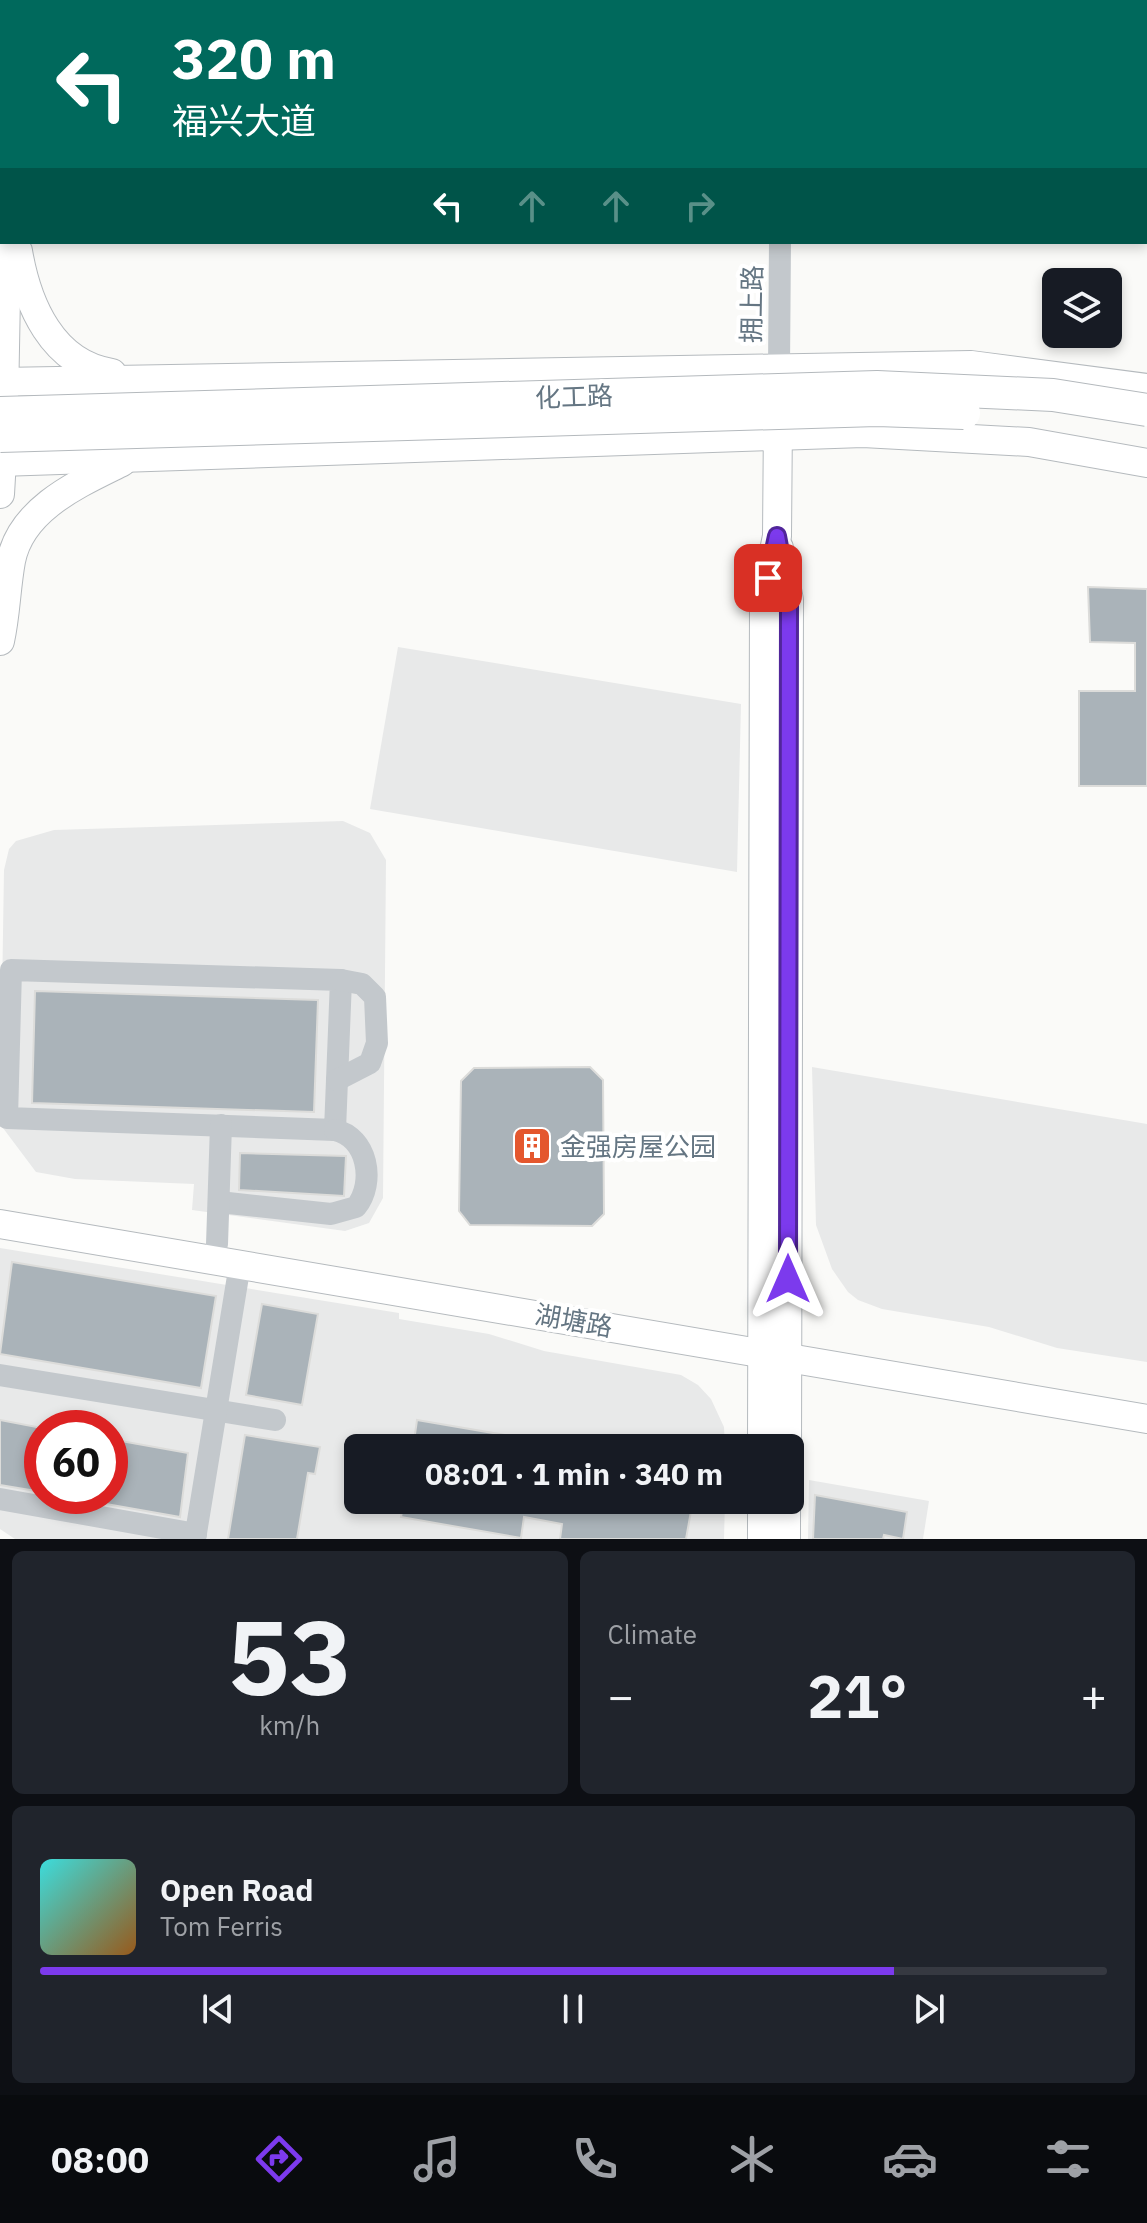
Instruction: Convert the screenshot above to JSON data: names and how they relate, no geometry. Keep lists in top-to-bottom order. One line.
{"streets":{"highway":["化工路"],"main road":["湖塘路"],"street":["拥上路"]},"places":{"building":["金强房屋公园"]},"page":{"turn":["320 m","福兴大道"],"limit":"60","trip":"08:01 · 1 min · 340 m","tile":[["53","km/h"],"Climate"],"heat":["−","21°","+"],"song":["Open Road","Tom Ferris"],"tabs":"08:00"}}
